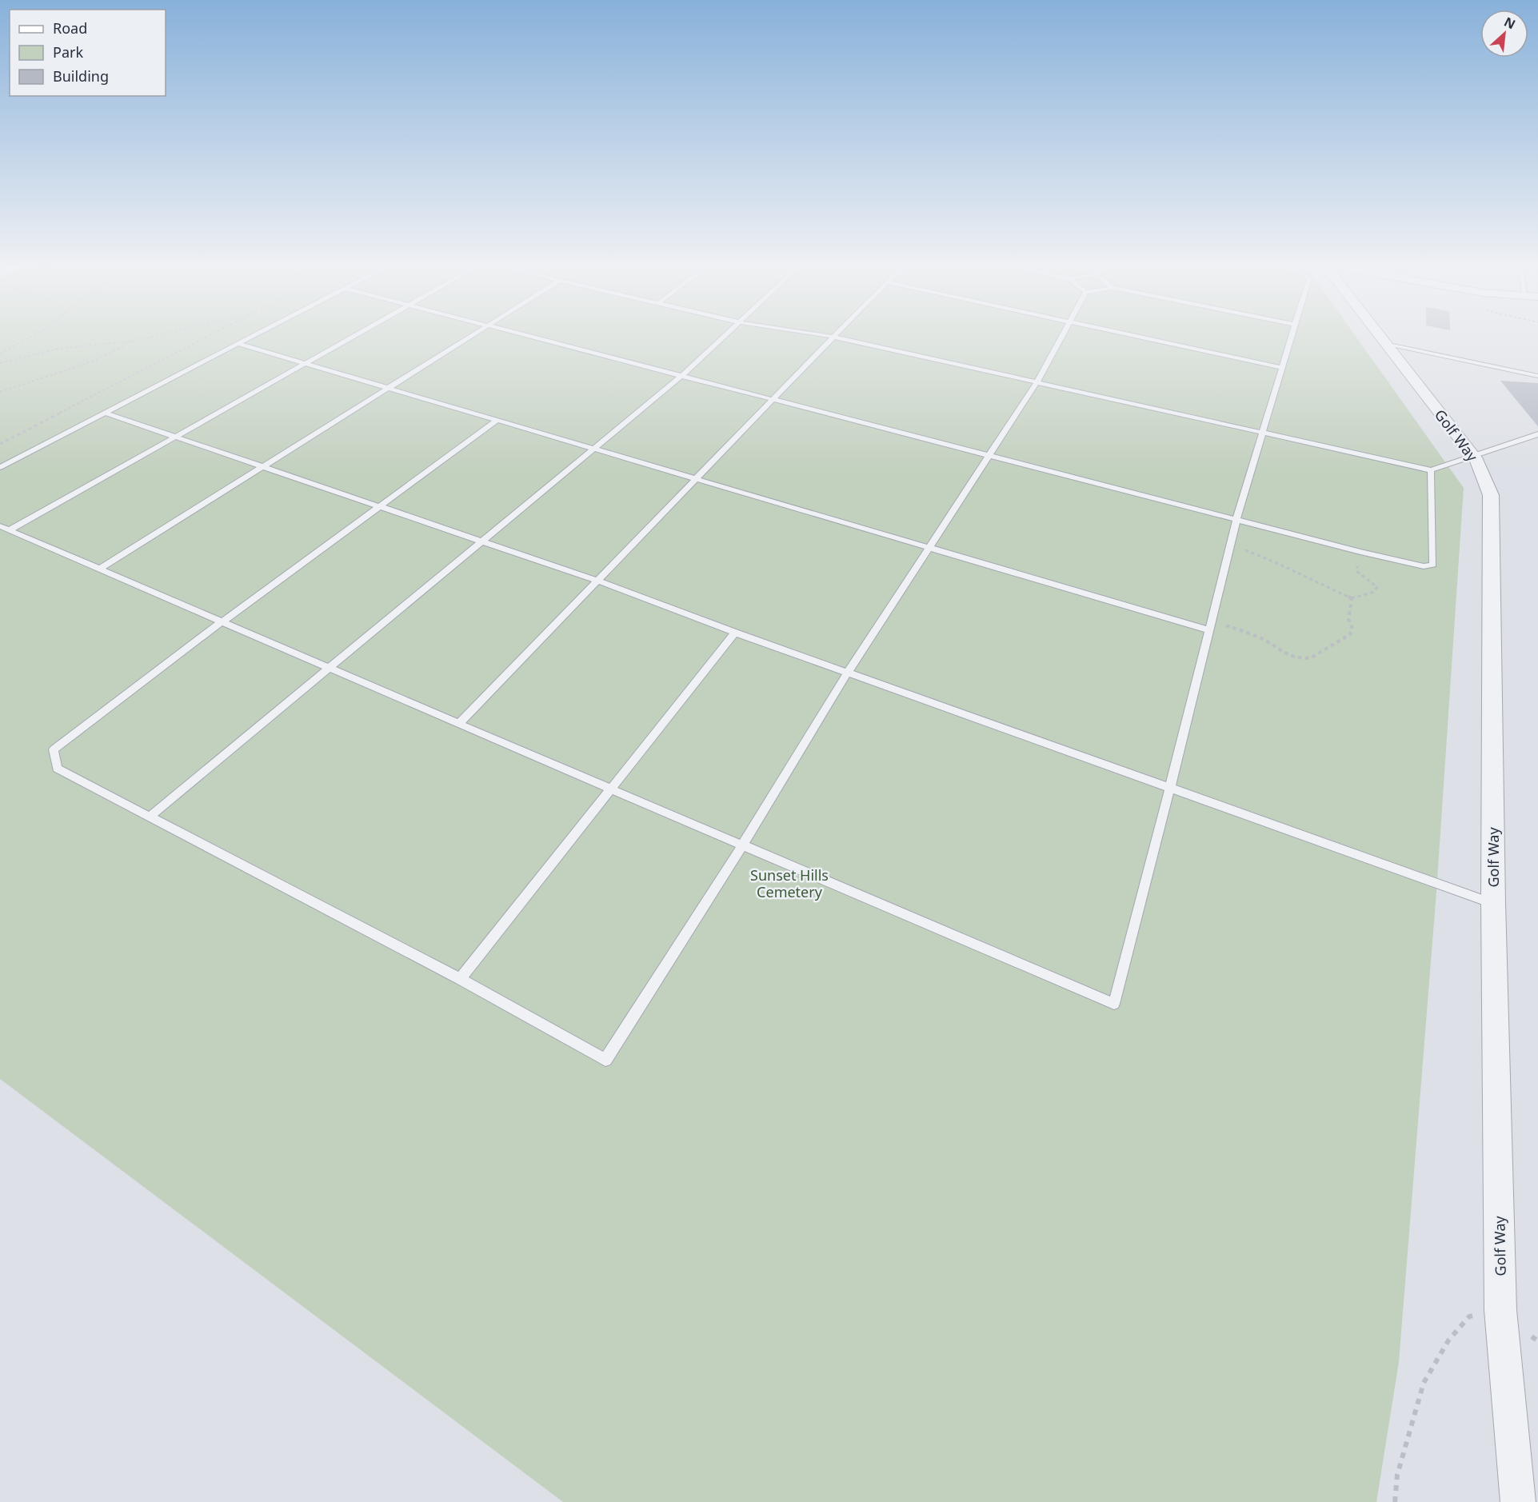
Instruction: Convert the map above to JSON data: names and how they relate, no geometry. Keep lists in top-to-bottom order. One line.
{"streets":{"street":["Golf Way"]},"parks":["Sunset Hills Cemetery"],"legend":["Road","Park","Building"],"north":"top right"}
